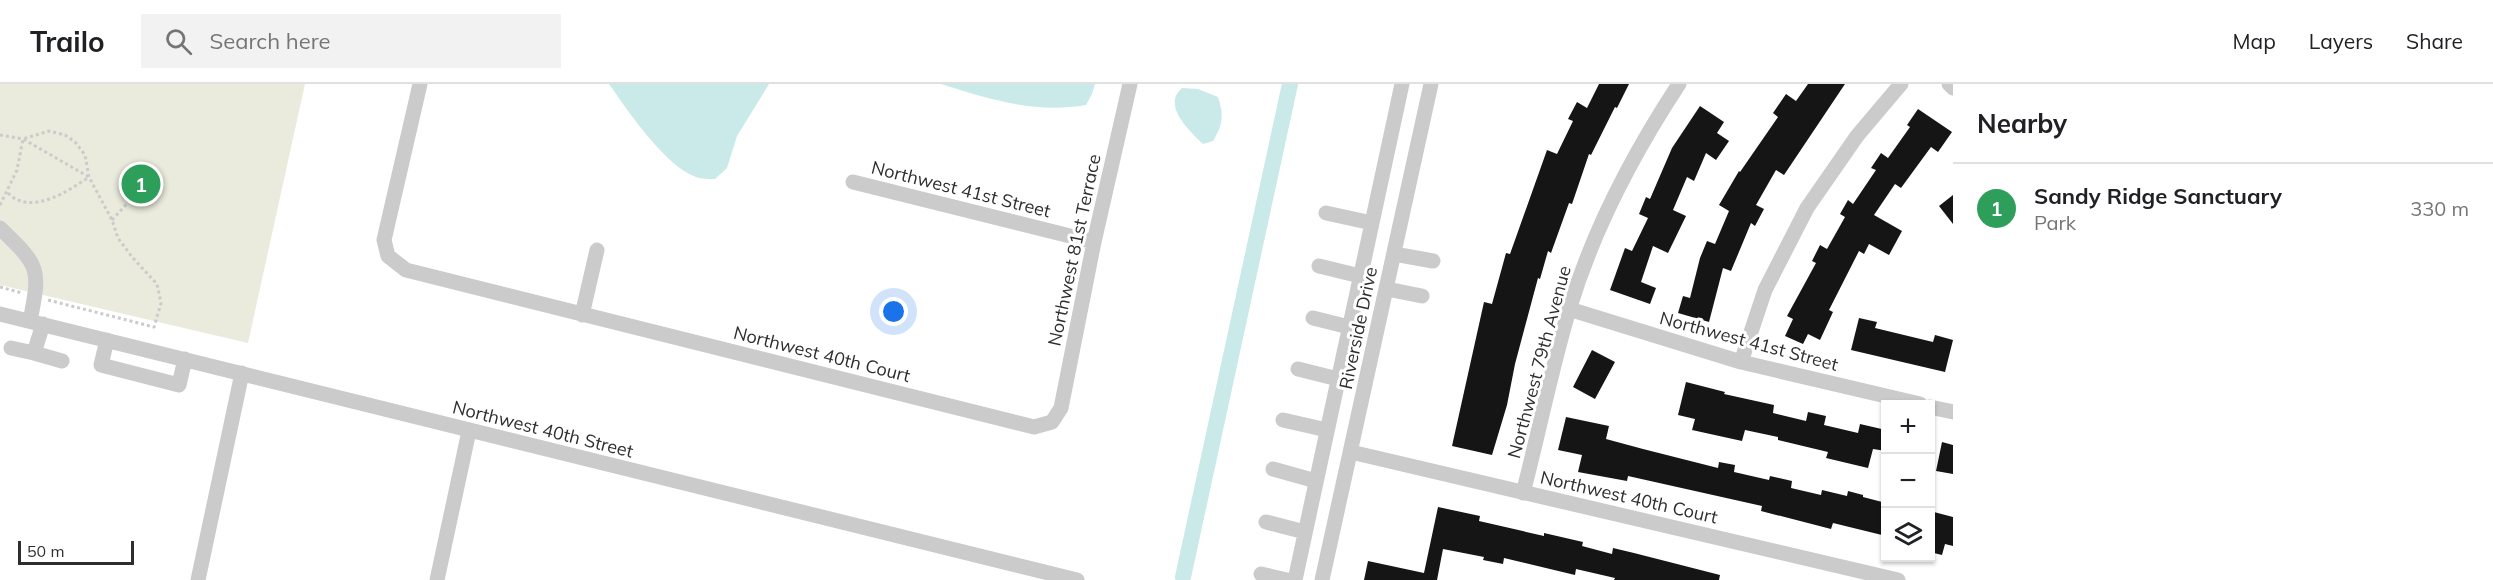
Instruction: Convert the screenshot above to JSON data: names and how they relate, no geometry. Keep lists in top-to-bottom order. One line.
{"streets":{"street":["Northwest 41st Street","Northwest 81st Terrace","Riverside Drive","Northwest 40th Court","Northwest 79th Avenue","Northwest 40th Street"]},"crossings":[["Northwest 41st Street","Northwest 81st Terrace"],["Northwest 41st Street","Northwest 79th Avenue"],["Northwest 81st Terrace","Northwest 40th Court"],["Riverside Drive","Northwest 40th Court"],["Northwest 40th Court","Northwest 79th Avenue"]],"scale_bar":"50 m","page":{"header":"Trailo","search":"Search here","nav":["Map","Layers","Share"],"heading":"Nearby","pins":"1","list":[{"mark":"1","name":"Sandy Ridge Sanctuary","note":"Park","value":"330 m"}],"map_buttons":["+","−"],"scale":"50 m"}}
